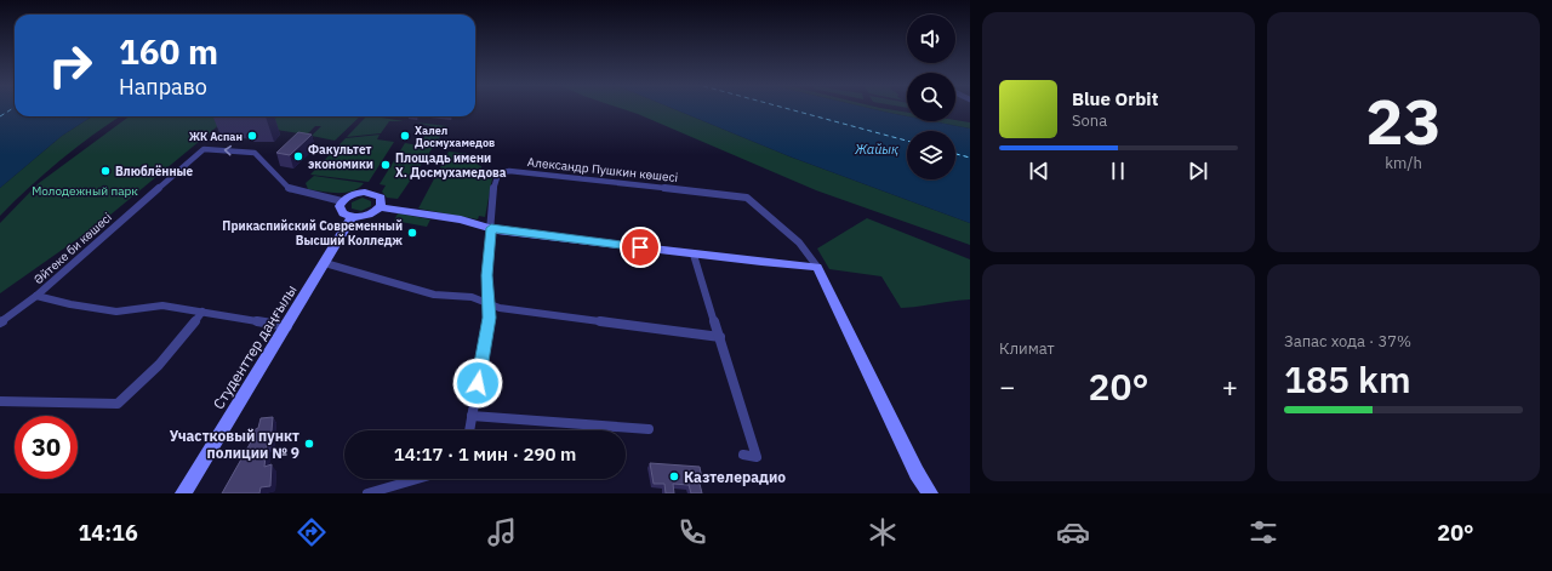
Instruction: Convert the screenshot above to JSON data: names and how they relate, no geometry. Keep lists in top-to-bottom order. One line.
{"streets":{"street":["Александр Пушкин көшесі","Әйтеке би көшесі","Студенттер даңғылы"]},"one_way":["Әйтеке би көшесі"],"water":["Жайық"],"parks":["Молодежный парк"],"places":["ЖК Аспан","Халел Досмухамедов","Факультет экономики","Площадь имени Х. Досмухамедова","Влюблённые","Прикаспийский Современный Высший Колледж","Участковый пункт полиции № 9","Казтелерадио"],"page":{"tile":[["23","km/h"],"Климат",["Запас хода · 37%","185 km"]],"turn":["160 m","Направо"],"song":["Blue Orbit","Sona"],"heat":["−","20°","+"],"limit":"30","trip":"14:17 · 1 мин · 290 m","tabs":["14:16","20°"]}}
